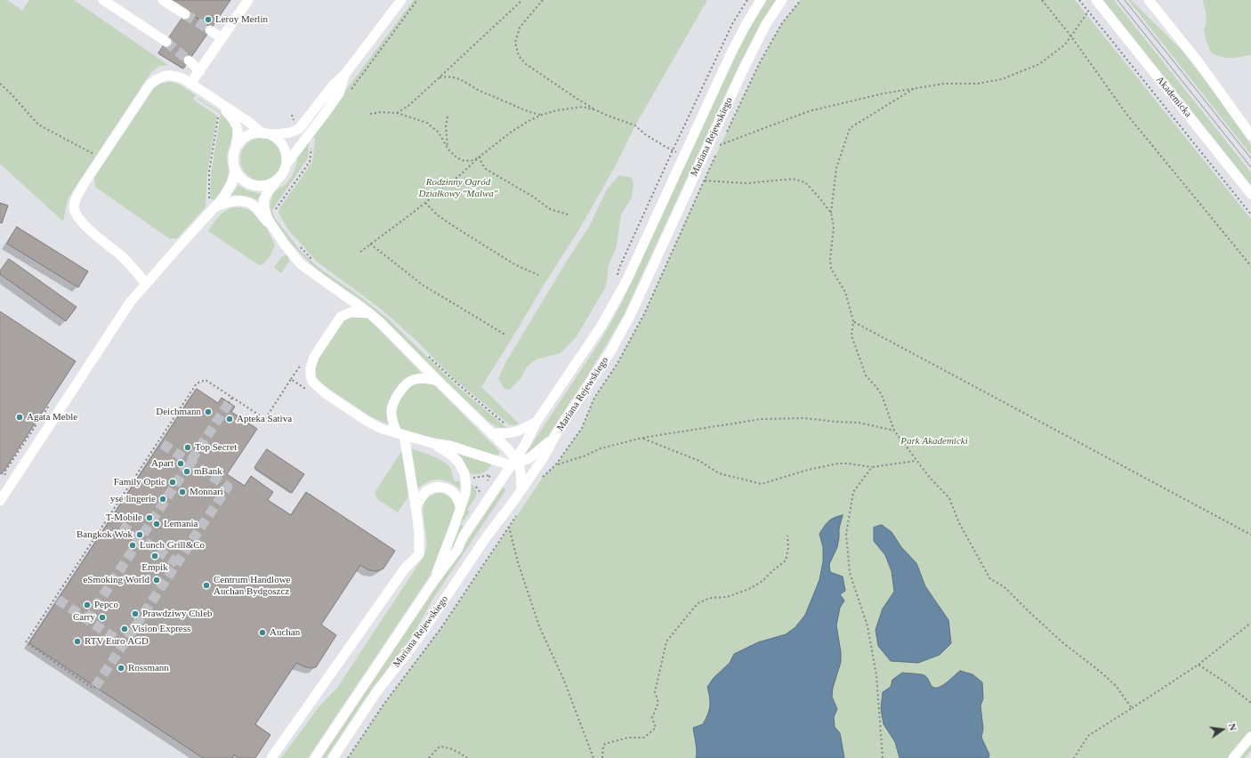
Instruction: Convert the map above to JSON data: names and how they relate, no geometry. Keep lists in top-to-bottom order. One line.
{"streets":{"street":["Akademicka","Mariana Rejewskiego"]},"parks":["Rodzinny Ogród Działkowy \"Malwa\"","Park Akademicki"],"places":["Leroy Merlin","Deichmann","Agata Meble","Apteka Sativa","Top Secret","Apart","mBank","Family Optic","Monnari","ysé lingerie","T-Mobile","Lemania","Bangkok Wok","Lunch Grill&Co","Empik","eSmoking World","Centrum Handlowe Auchan Bydgoszcz","Pepco","Prawdziwy Chleb","Carry","Vision Express","Auchan","RTV Euro AGD","Rossmann"],"north":"right"}
